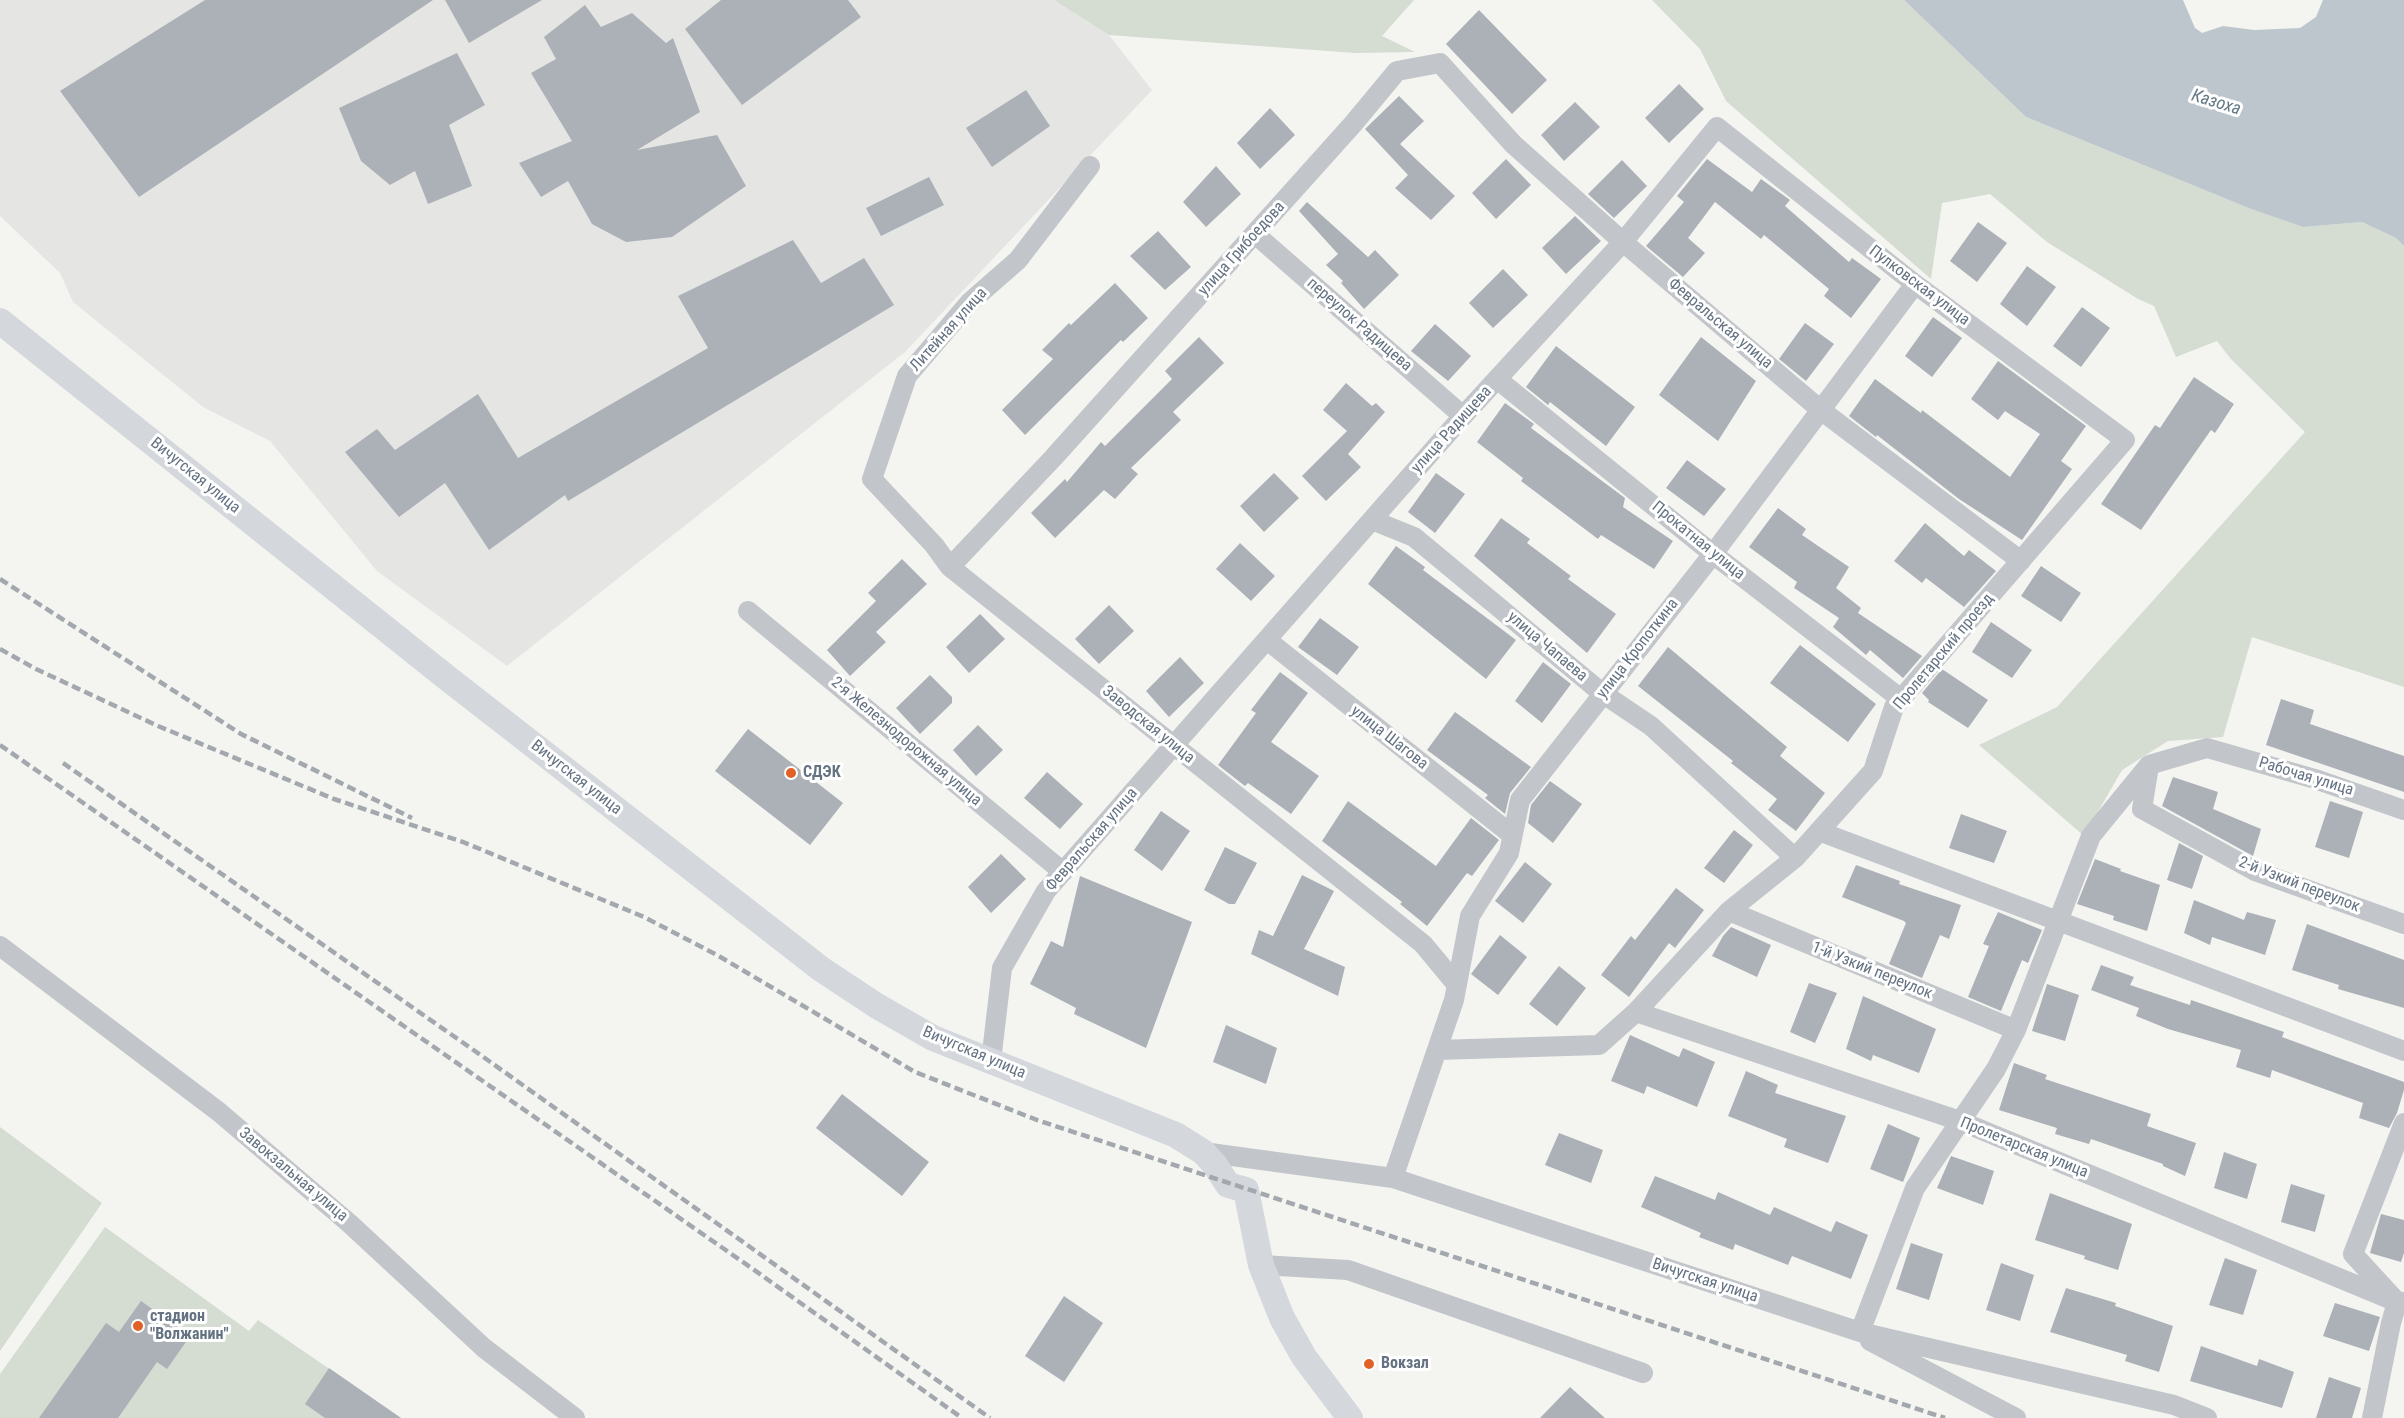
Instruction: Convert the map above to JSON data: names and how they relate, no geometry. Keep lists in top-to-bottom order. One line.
{"streets":{"main road":["Вичугская улица"],"street":["улица Грибоедова","Пулковская улица","Февральская улица","переулок Радищева","Литейная улица","улица Радищева","Прокатная улица","улица Чапаева","улица Кропоткина","Пролетарский проезд","Заводская улица","улица Шагова","2-я Железнодорожная улица","Рабочая улица","2-й Узкий переулок","1-й Узкий переулок","Пролетарская улица","Завокзальная улица"]},"crossings":[["улица Грибоедова","Февральская улица"],["улица Грибоедова","переулок Радищева"],["улица Грибоедова","Литейная улица"],["улица Грибоедова","Заводская улица"],["Пулковская улица","улица Радищева"],["Пулковская улица","улица Кропоткина"],["Пулковская улица","Пролетарский проезд"],["Февральская улица","улица Радищева"],["Февральская улица","Вичугская улица"],["Февральская улица","улица Кропоткина"],["Февральская улица","Пролетарский проезд"],["Февральская улица","Заводская улица"],["Февральская улица","2-я Железнодорожная улица"],["переулок Радищева","улица Радищева"],["Литейная улица","Заводская улица"],["улица Радищева","Прокатная улица"],["улица Радищева","улица Чапаева"],["улица Радищева","Заводская улица"],["улица Радищева","улица Шагова"],["Вичугская улица","улица Кропоткина"],["Прокатная улица","улица Кропоткина"],["Прокатная улица","Пролетарский проезд"],["улица Чапаева","улица Кропоткина"],["улица Чапаева","Пролетарский проезд"],["улица Кропоткина","Пролетарский проезд"],["улица Кропоткина","Заводская улица"],["улица Кропоткина","улица Шагова"],["Пролетарский проезд","1-й Узкий переулок"],["Пролетарский проезд","Пролетарская улица"],["Рабочая улица","2-й Узкий переулок"]],"water":["Казоха"],"places":["СДЭК","стадион \"Волжанин\"","Вокзал"]}
